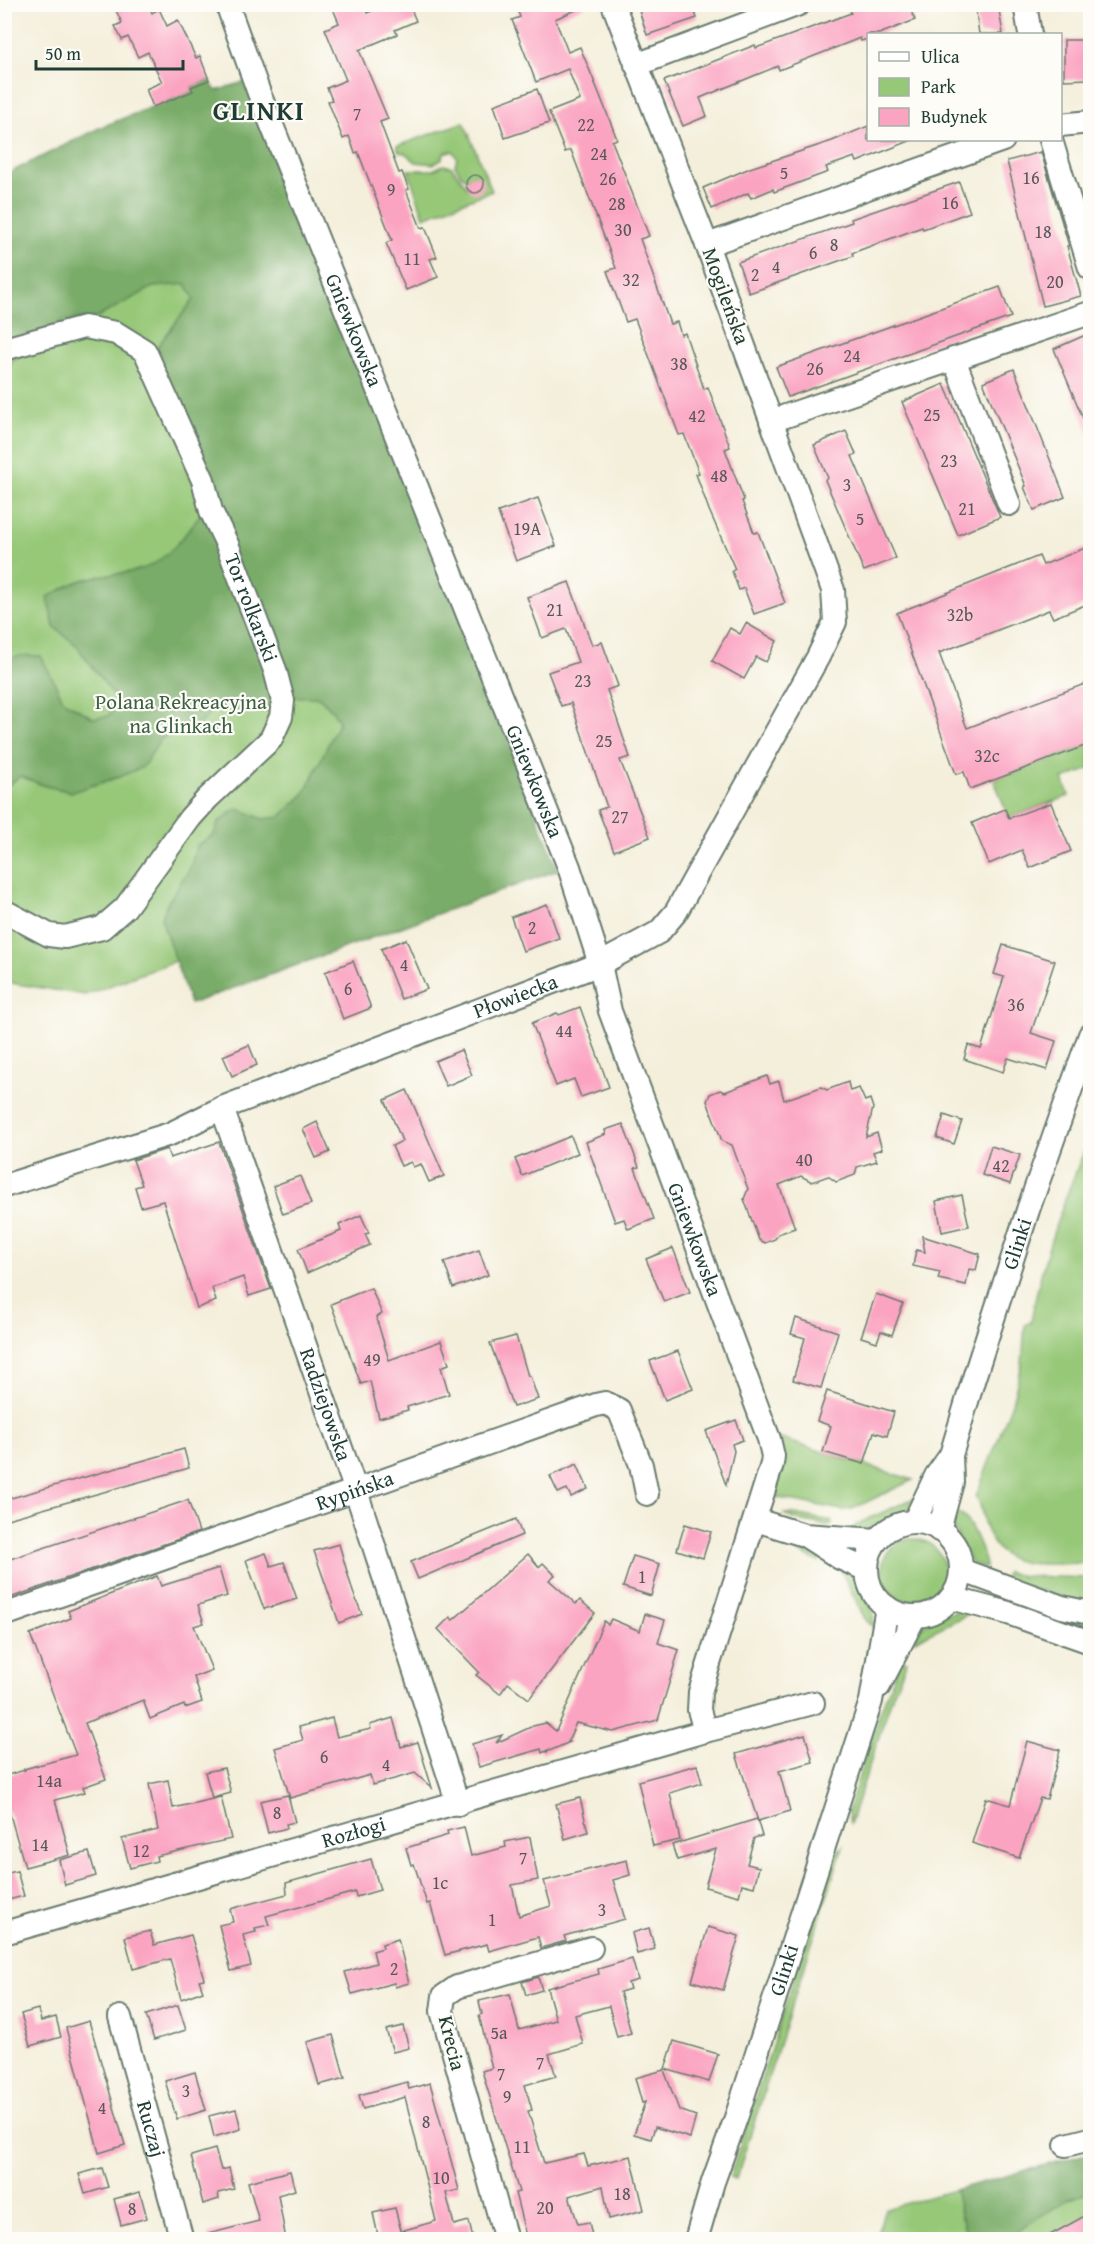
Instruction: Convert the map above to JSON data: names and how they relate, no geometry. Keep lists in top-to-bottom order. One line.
{"streets":{"street":["Mogileńska","Gniewkowska","Tor rolkarski","Płowiecka","Glinki","Radziejowska","Rypińska","Rozłogi","Krecia","Ruczaj"]},"crossings":[["Mogileńska","Płowiecka"],["Gniewkowska","Płowiecka"],["Płowiecka","Radziejowska"],["Radziejowska","Rypińska"],["Radziejowska","Rozłogi"]],"districts":["GLINKI"],"parks":["Polana Rekreacyjna na Glinkach"],"house_numbers":["7","22","24","5","16","26","9","16","28","30","18","8","6","11","4","2","32","20","24","38","26","25","42","23","48","3","21","5","19A","21","32b","23","25","32c","27","2","4","6","36","44","40","42","49","1","6","4","14a","8","14","12","7","1c","3","1","2","5a","7","7","3","9","4","8","11","10","18","20","8"],"legend":["Ulica","Park","Budynek"],"scale_bar":"50 m"}
